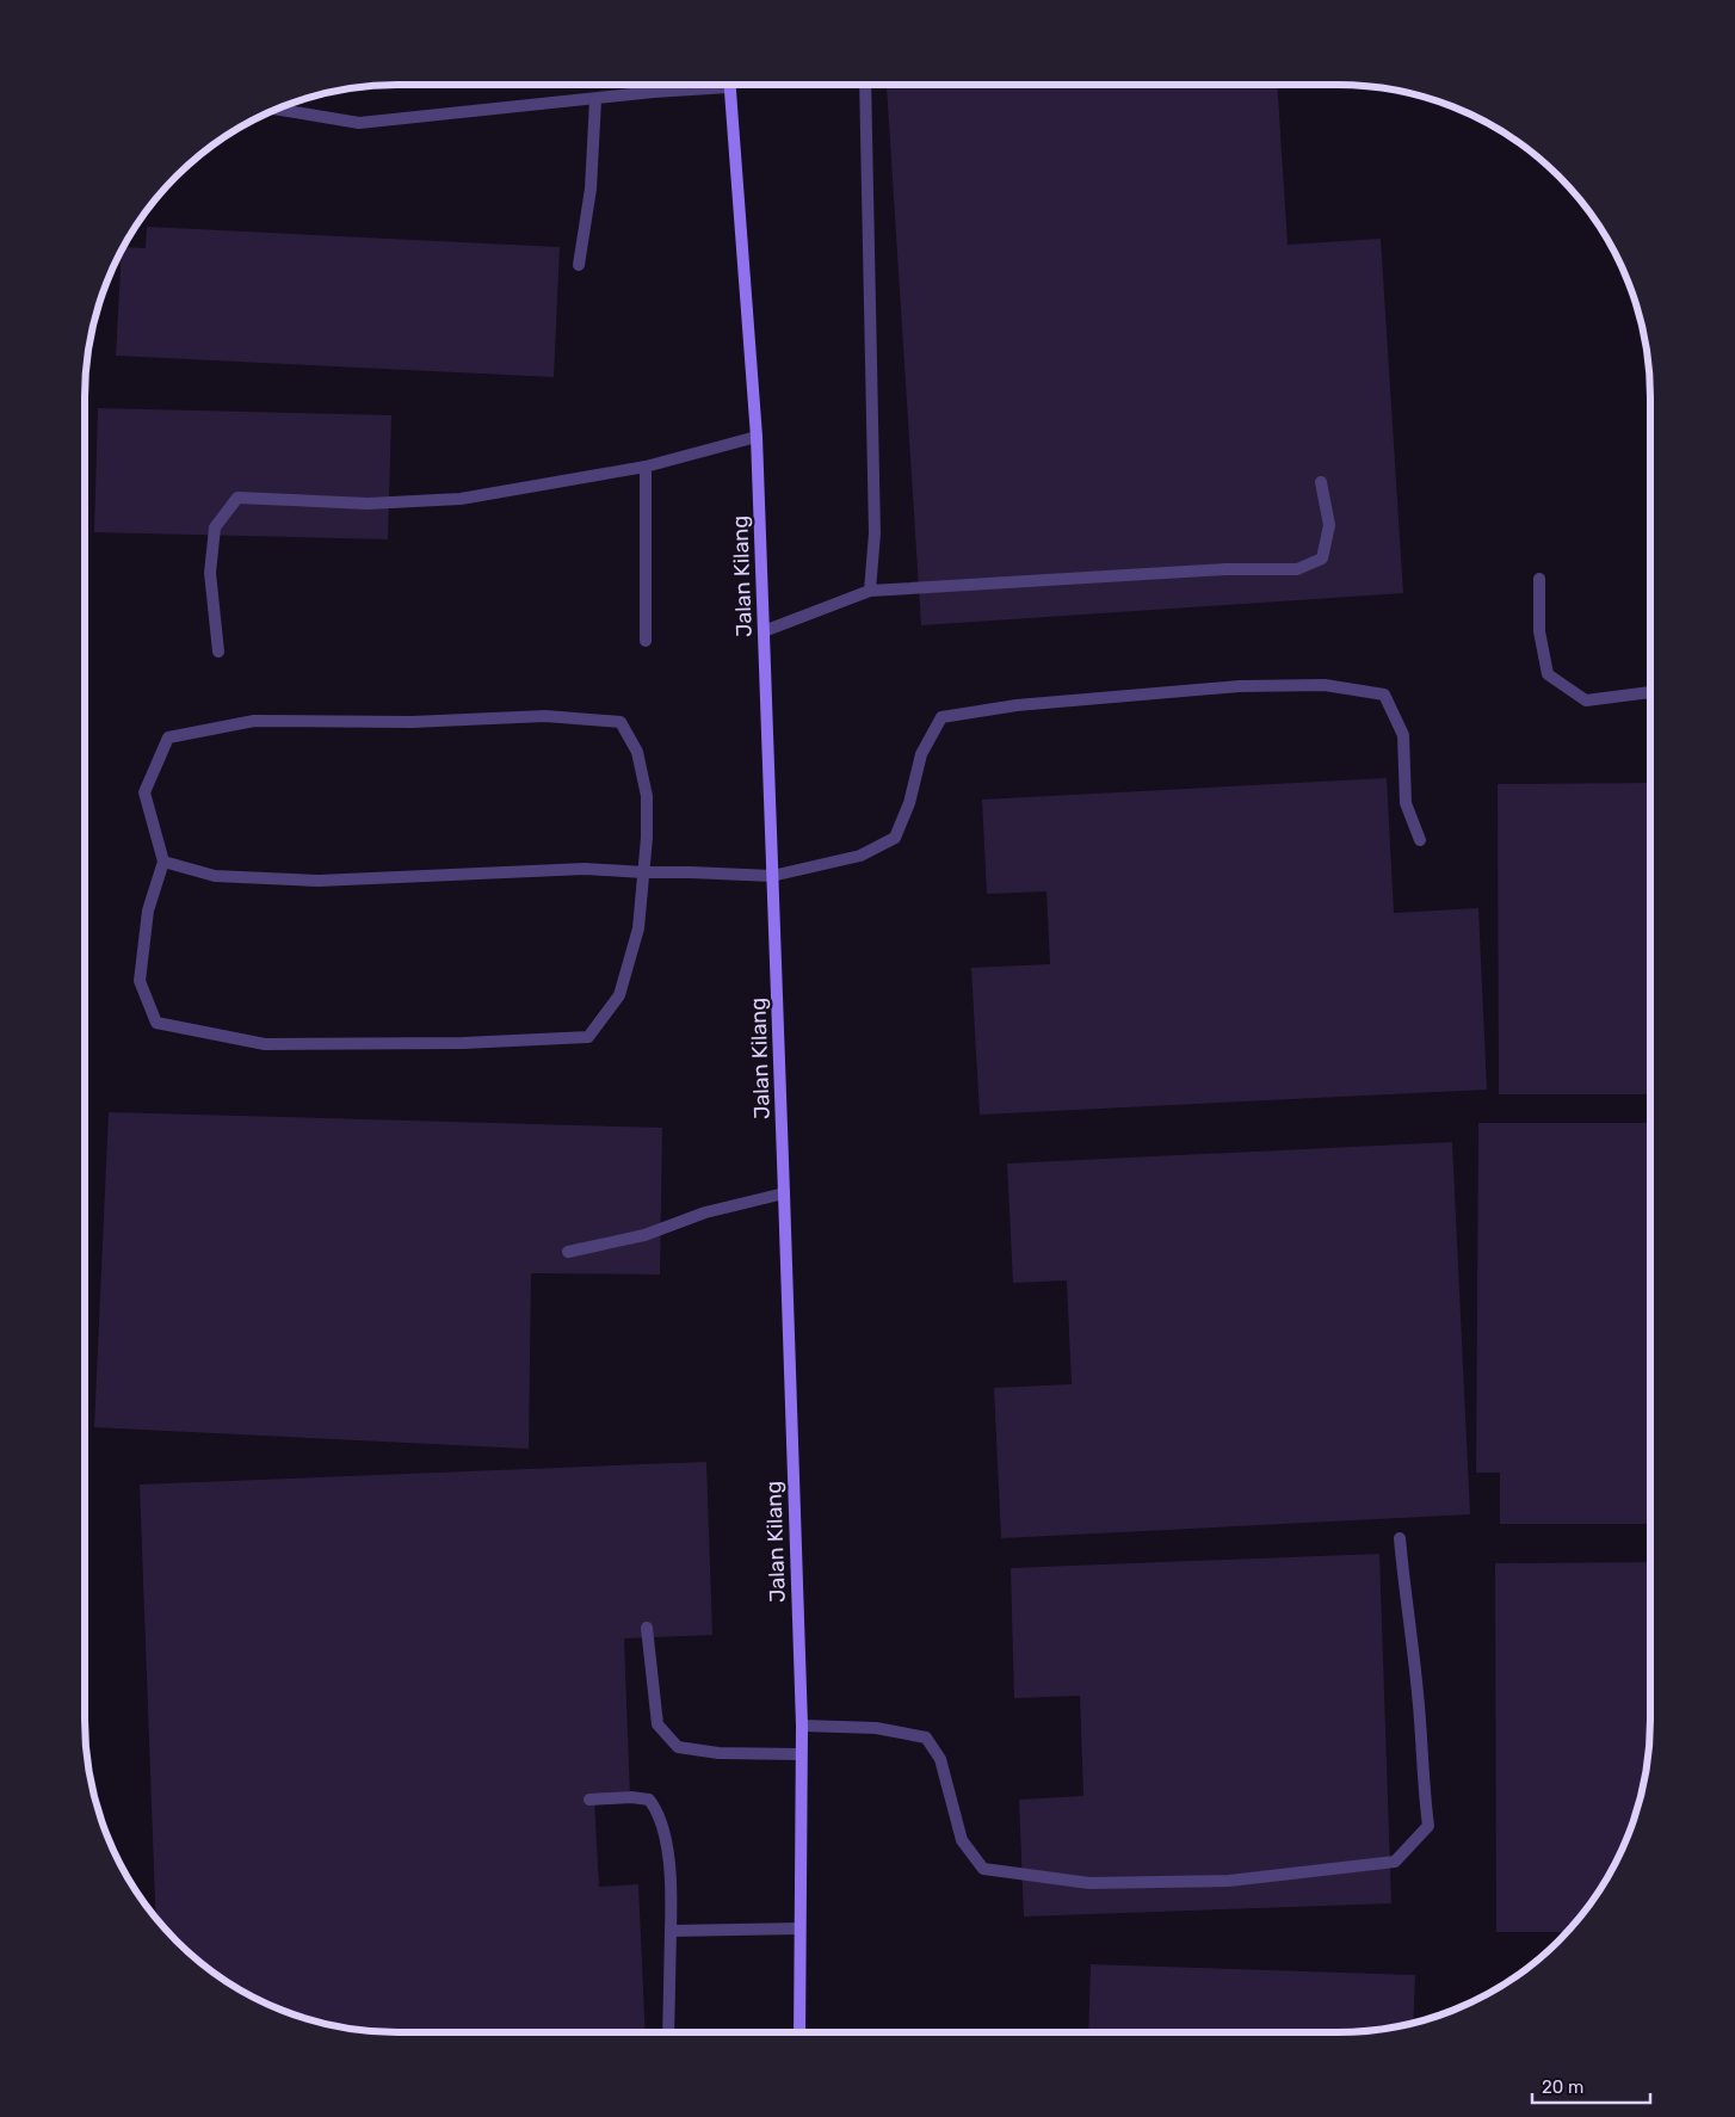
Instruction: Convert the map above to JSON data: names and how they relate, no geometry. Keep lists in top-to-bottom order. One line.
{"streets":{"street":["Jalan Kilang"]},"scale_bar":"20 m"}
